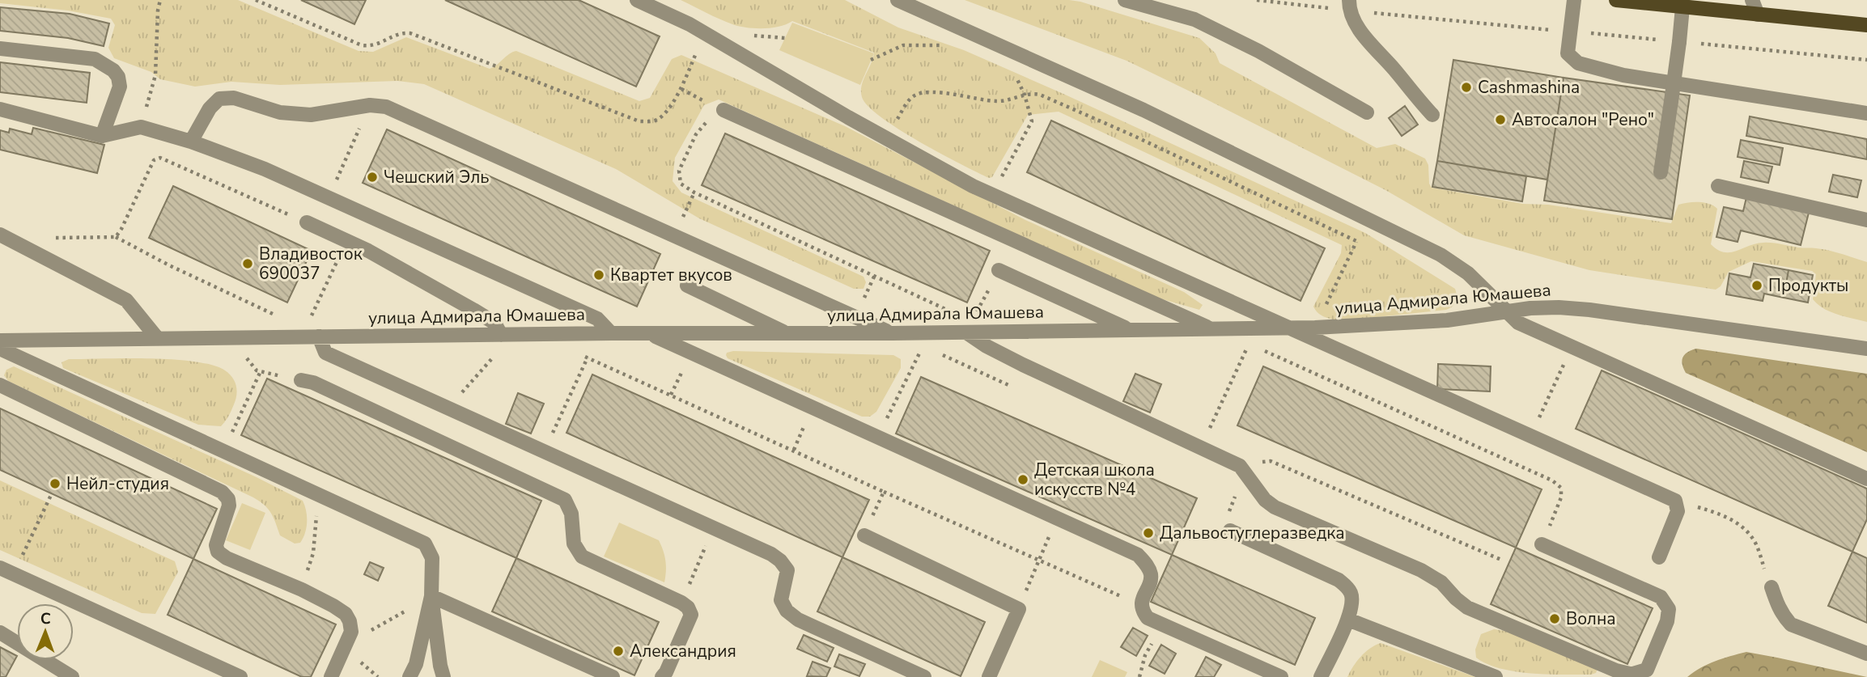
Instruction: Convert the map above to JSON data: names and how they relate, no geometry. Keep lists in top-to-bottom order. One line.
{"streets":{"street":["улица Адмирала Юмашева"]},"places":["Cashmashina","Автосалон \"Рено\"","Чешский Эль","Владивосток 690037","Квартет вкусов","Продукты","Детская школа искусств №4","Нейл-студия","Дальвостуглеразведка","Волна","Александрия"],"north":"top"}
